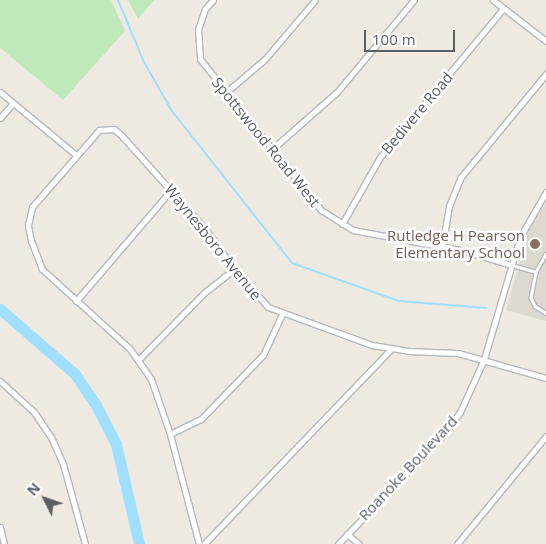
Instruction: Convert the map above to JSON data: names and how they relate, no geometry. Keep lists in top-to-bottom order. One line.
{"streets":{"street":["Bedivere Road","Spottswood Road West","Waynesboro Avenue","Roanoke Boulevard"]},"crossings":[["Bedivere Road","Spottswood Road West"],["Spottswood Road West","Roanoke Boulevard"],["Waynesboro Avenue","Roanoke Boulevard"]],"places":["Rutledge H Pearson Elementary School"],"scale_bar":"100 m","north":"top left"}
